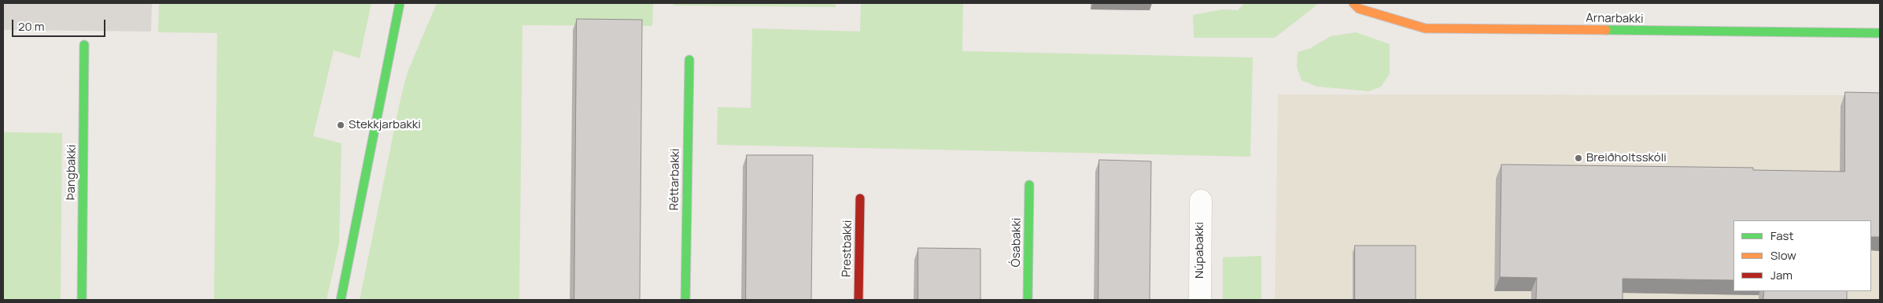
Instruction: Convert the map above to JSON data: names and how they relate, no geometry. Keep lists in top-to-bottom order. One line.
{"streets":{"street":["Arnarbakki","Þangbakki","Réttarbakki","Ósabakki","Prestbakki","Núpabakki"]},"places":["Stekkjarbakki","Breiðholtsskóli"],"legend":["Fast","Slow","Jam"],"scale_bar":"20 m"}
